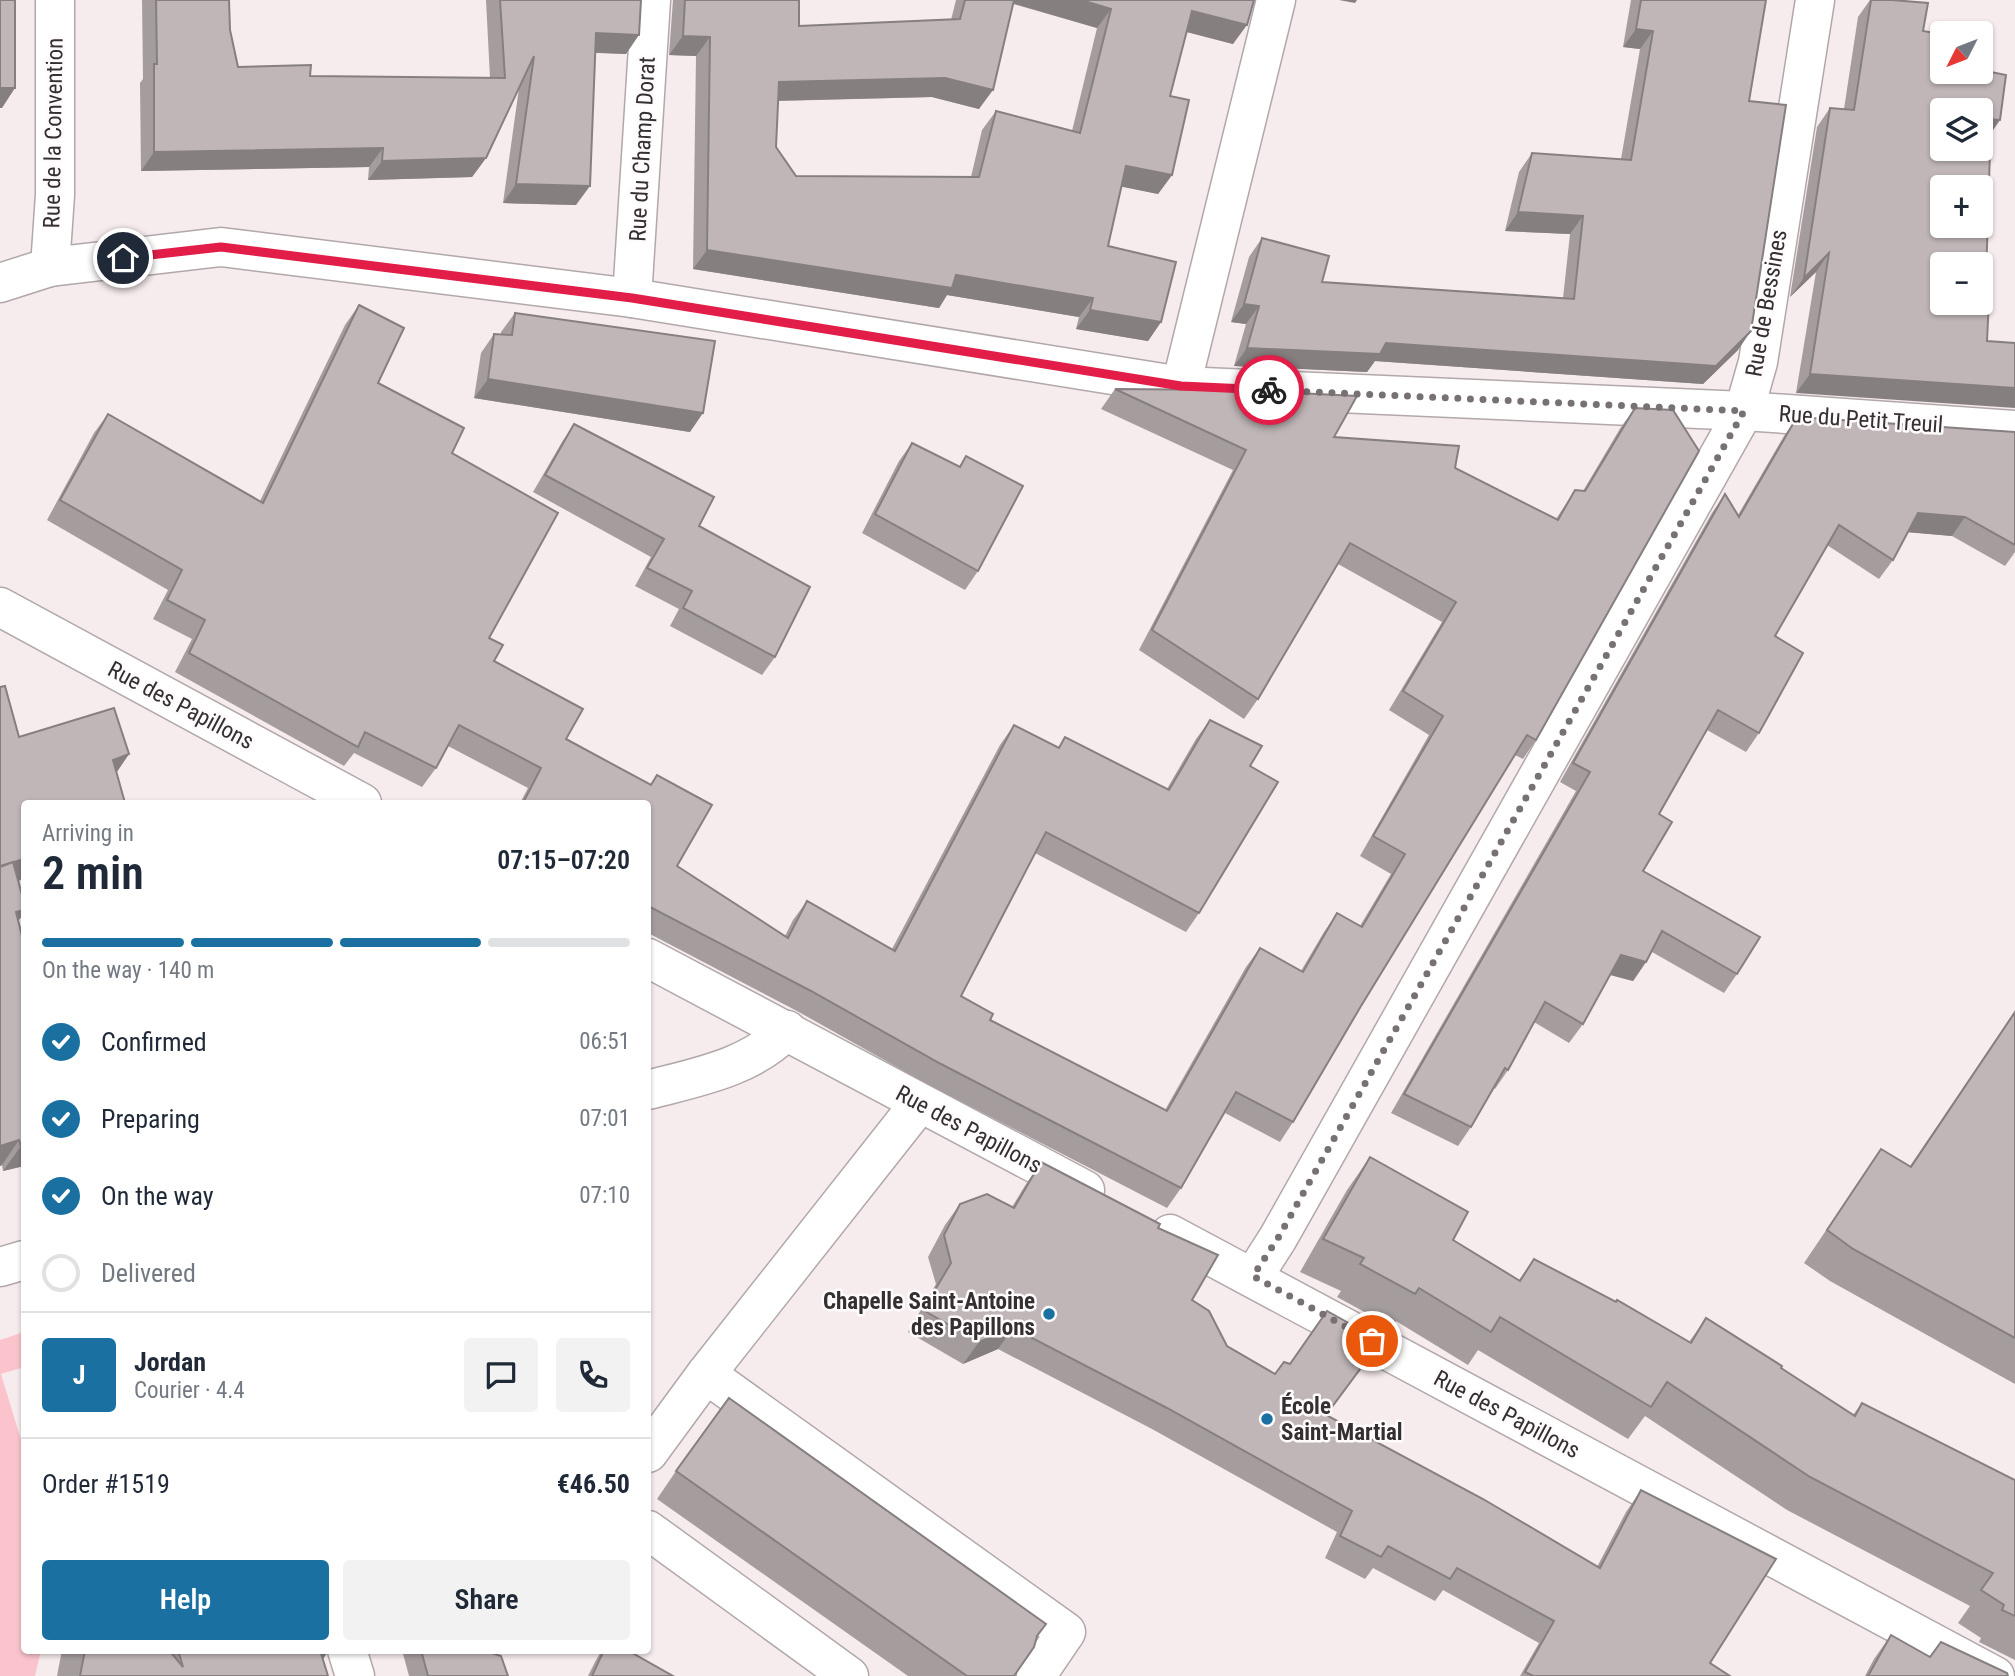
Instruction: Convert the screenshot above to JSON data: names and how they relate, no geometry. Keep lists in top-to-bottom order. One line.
{"streets":{"street":["Rue de la Convention","Rue du Champ Dorat","Rue de Bessines","Rue du Petit Treuil","Rue des Papillons"]},"crossings":[["Rue de la Convention","Rue du Petit Treuil"],["Rue du Champ Dorat","Rue du Petit Treuil"],["Rue de Bessines","Rue du Petit Treuil"],["Rue de Bessines","Rue des Papillons"]],"places":["Chapelle Saint-Antoine des Papillons","École Saint-Martial"],"north":"bottom left","page":{"map_buttons":["+","−"],"heading":["2 min","Arriving in","07:15–07:20"],"panel":["Jordan","Courier · 4.4","Order #1519","€46.50"],"bar":"On the way · 140 m","list":[["Confirmed","06:51"],["Preparing","07:01"],["On the way","07:10"],"Delivered"],"round":"J","buttons":["Help","Share"]}}
